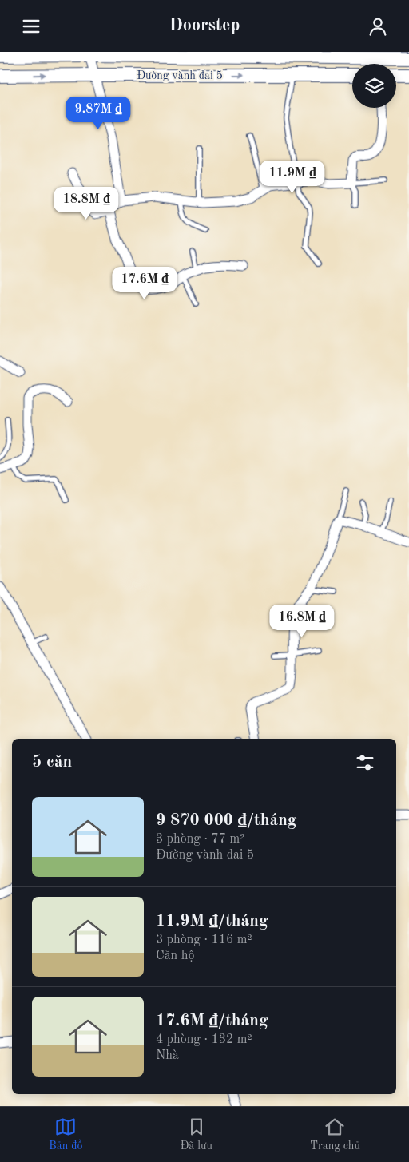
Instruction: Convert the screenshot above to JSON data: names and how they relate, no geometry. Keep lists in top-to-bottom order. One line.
{"streets":{"main road":["Đường vành đai 5"]},"page":{"header":"Doorstep","price":["9.87M ₫","11.9M ₫","18.8M ₫","17.6M ₫","16.8M ₫"],"heading":"5 căn","list":[{"name":"9 870 000 ₫/tháng","note":"3 phòng · 77 m² · Đường vành đai 5"},{"name":"11.9M ₫/tháng","note":"3 phòng · 116 m² · Căn hộ"},{"name":"17.6M ₫/tháng","note":"4 phòng · 132 m² · Nhà"}],"tabs":["Bản đồ","Đã lưu","Trang chủ"]}}
